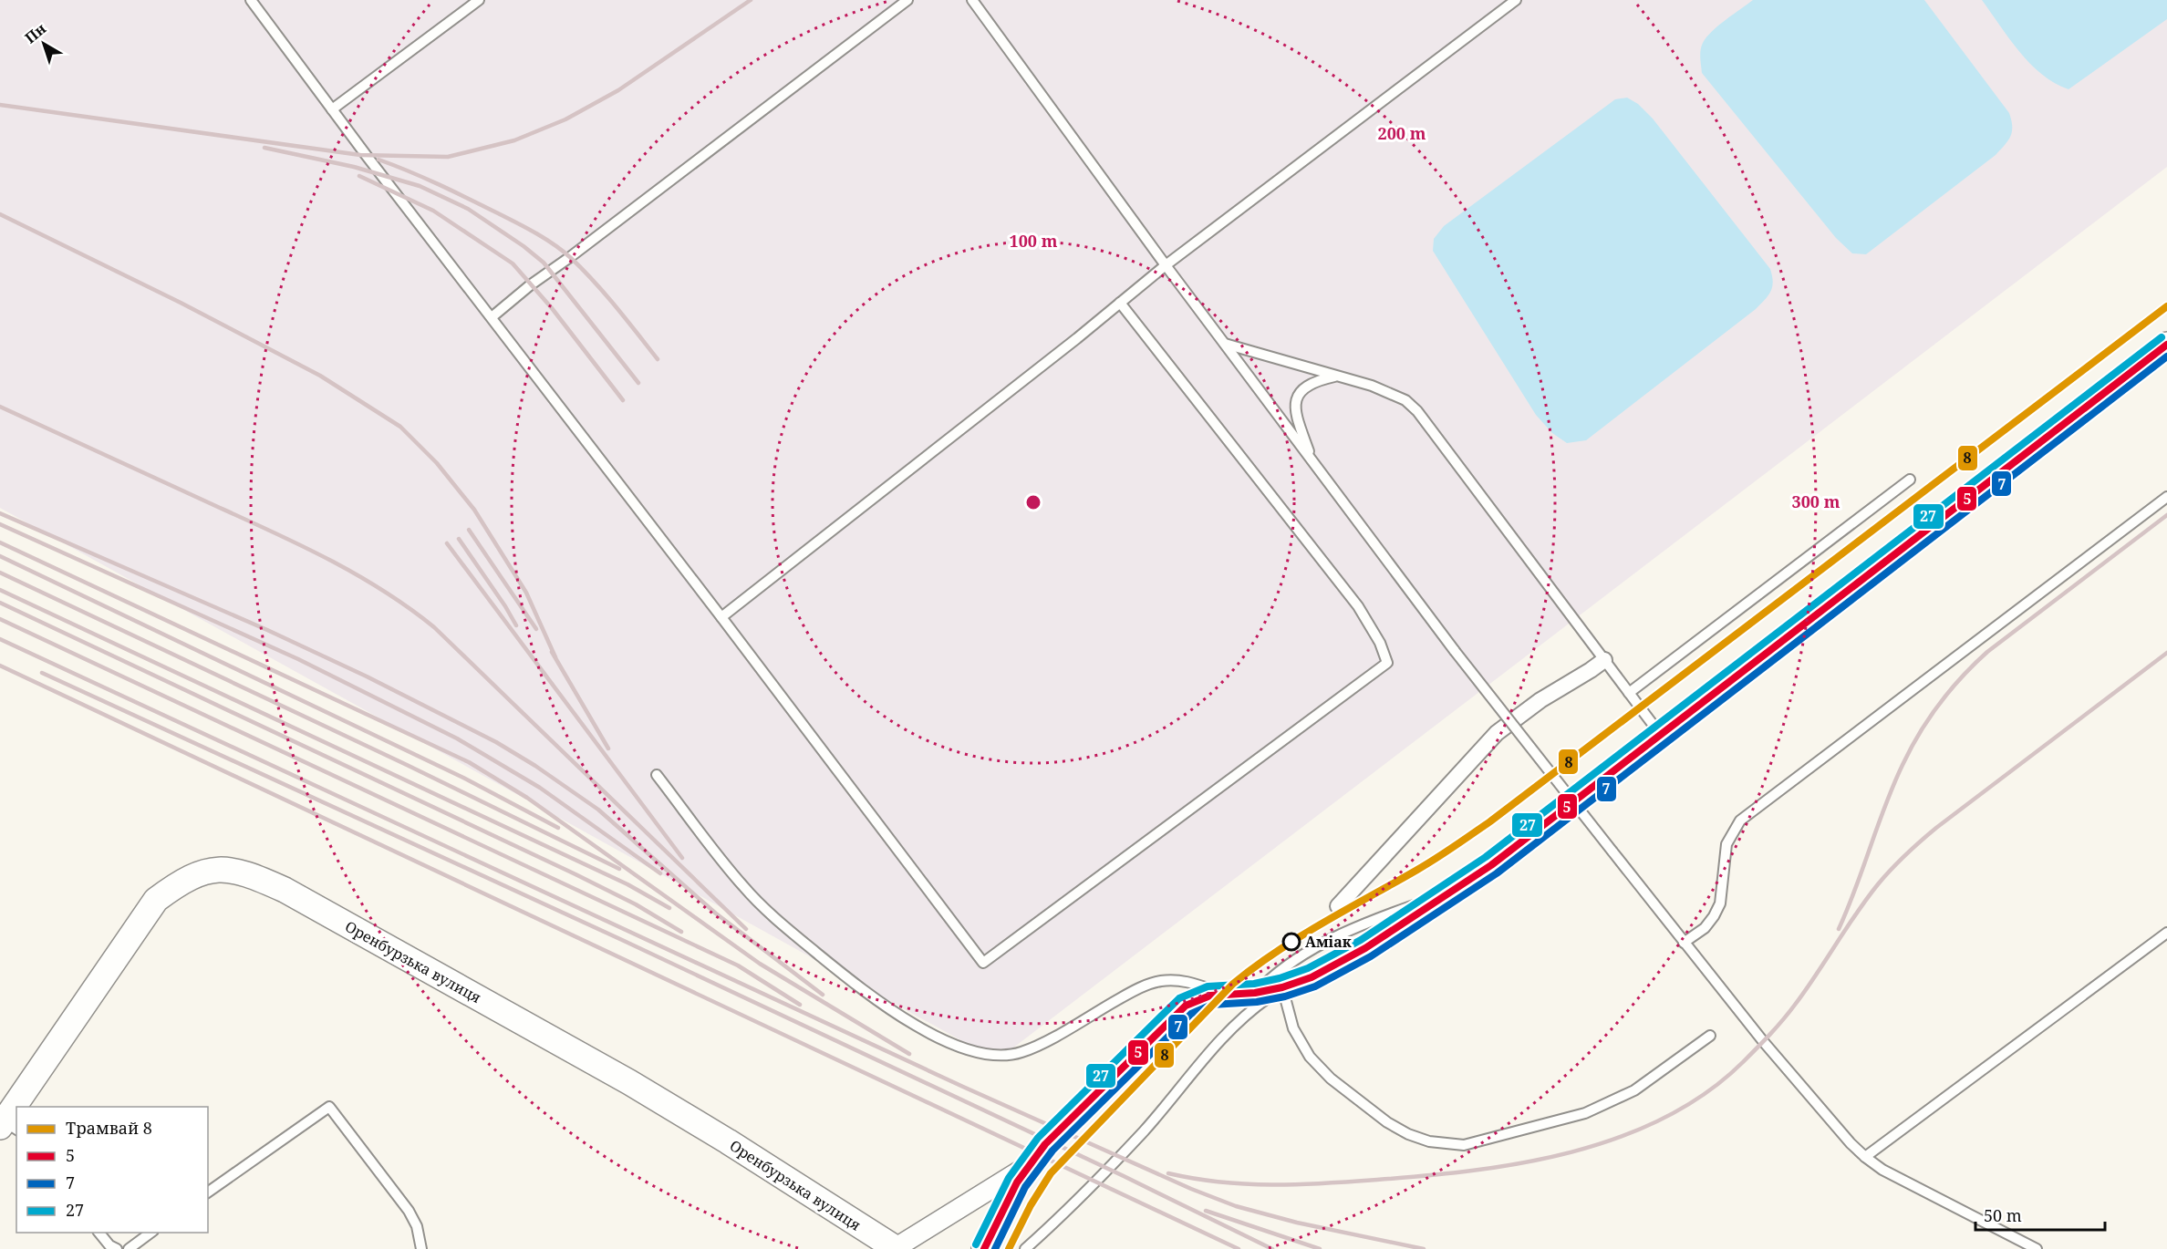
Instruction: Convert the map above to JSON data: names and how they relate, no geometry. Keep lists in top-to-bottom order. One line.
{"streets":{"street":["Оренбурзька вулиця"]},"places":["Аміак"],"lines":["tram line 8","transit line 27","transit line 5","transit line 7"],"legend":["Трамвай 8","5","7","27"],"scale_bar":"50 m","north":"top left","rings":["200 m","100 m","300 m"]}
